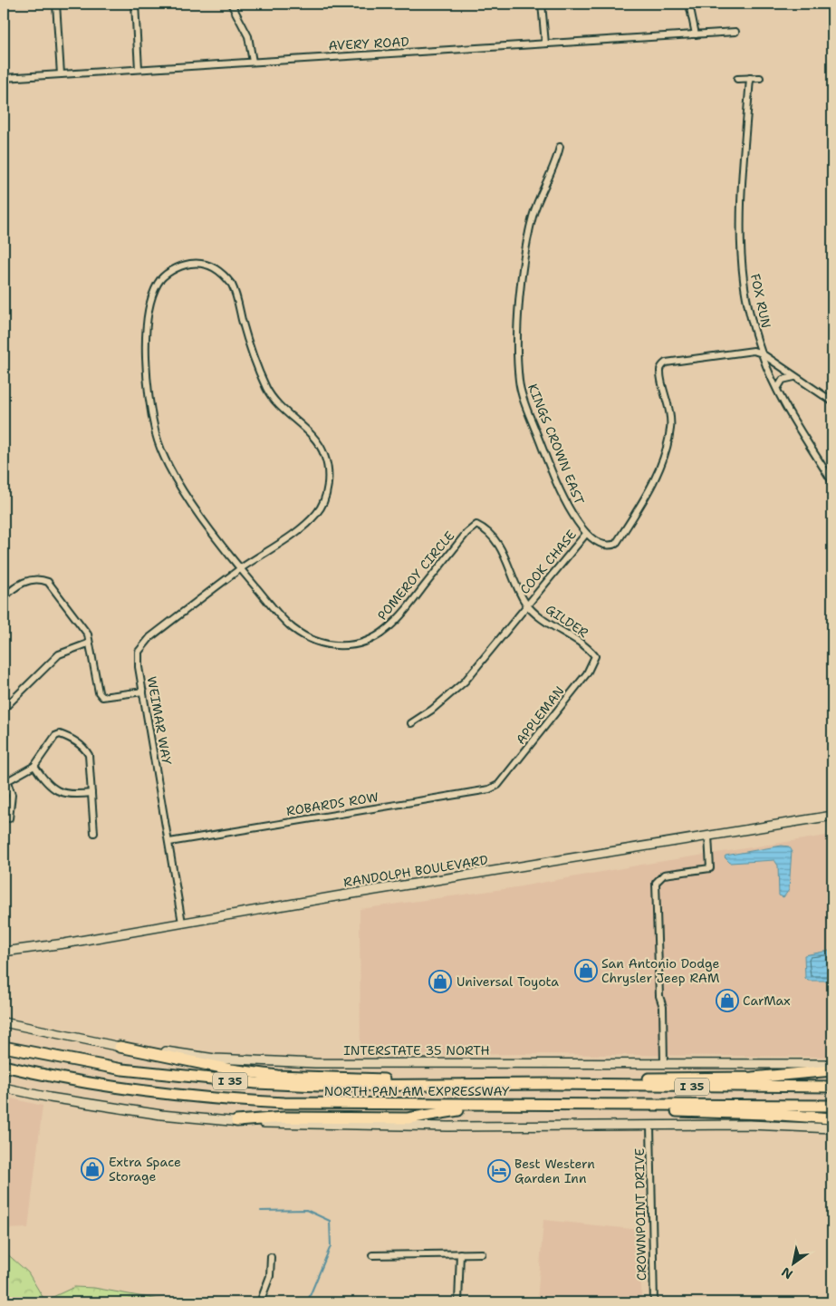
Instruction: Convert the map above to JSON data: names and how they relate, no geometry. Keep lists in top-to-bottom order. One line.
{"streets":{"highway":["I 35","NORTH PAN AM EXPRESSWAY"],"main road":["RANDOLPH BOULEVARD","INTERSTATE 35 NORTH"],"street":["AVERY ROAD","FOX RUN","KINGS CROWN EAST","COOK CHASE","POMEROY CIRCLE","GILDER","APPLEMAN","WEIMAR WAY","ROBARDS ROW","CROWNPOINT DRIVE"]},"crossings":[["KINGS CROWN EAST","COOK CHASE"],["COOK CHASE","POMEROY CIRCLE"],["COOK CHASE","GILDER"],["POMEROY CIRCLE","GILDER"],["POMEROY CIRCLE","WEIMAR WAY"],["GILDER","APPLEMAN"],["APPLEMAN","ROBARDS ROW"],["WEIMAR WAY","ROBARDS ROW"],["WEIMAR WAY","RANDOLPH BOULEVARD"]],"places":{"shop":["San Antonio Dodge Chrysler Jeep RAM","Universal Toyota","CarMax","Extra Space Storage"],"hotel":["Best Western Garden Inn"]},"north":"bottom left"}
